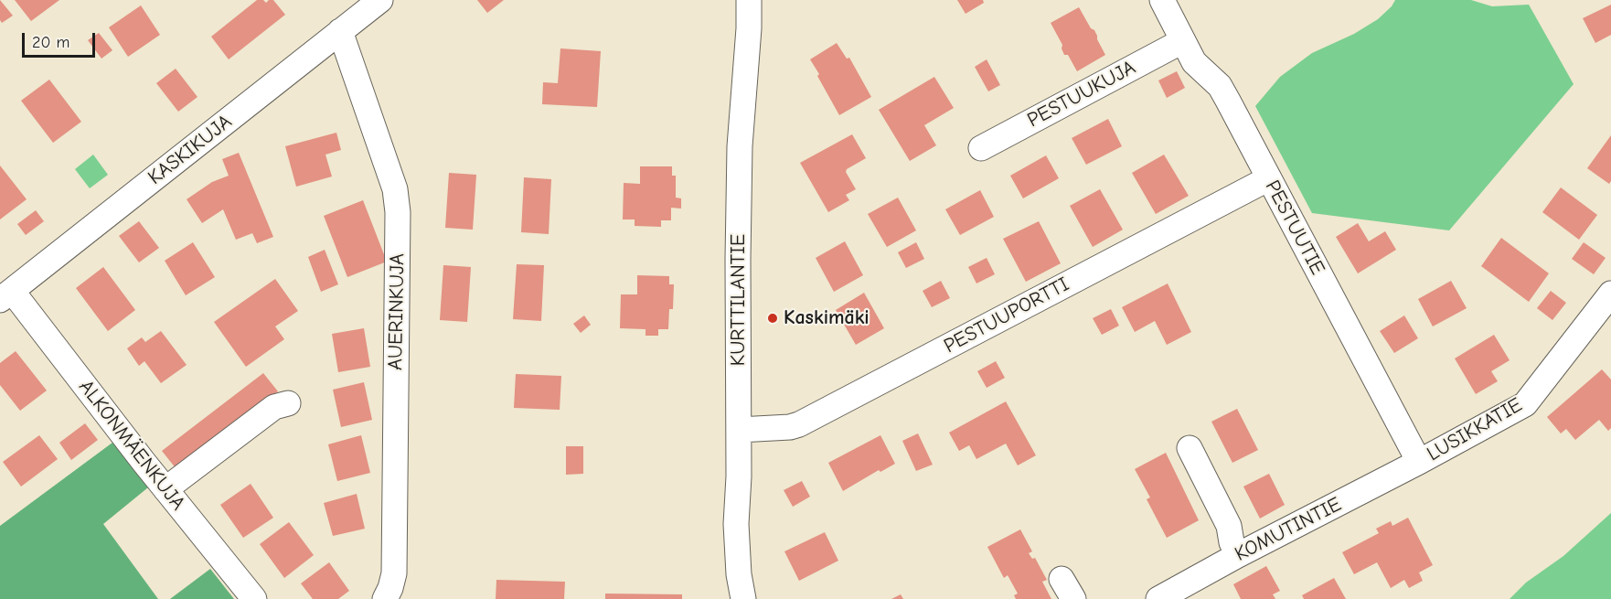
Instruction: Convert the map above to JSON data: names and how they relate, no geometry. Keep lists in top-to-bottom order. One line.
{"streets":{"street":["PESTUUKUJA","KASKIKUJA","PESTUUTIE","KURTTILANTIE","AUERINKUJA","PESTUUPORTTI","LUSIKKATIE","ALKONMÄENKUJA","KOMUTINTIE"]},"crossings":[["PESTUUKUJA","PESTUUTIE"],["KASKIKUJA","AUERINKUJA"],["KASKIKUJA","ALKONMÄENKUJA"],["PESTUUTIE","PESTUUPORTTI"],["PESTUUTIE","LUSIKKATIE"],["PESTUUTIE","KOMUTINTIE"],["KURTTILANTIE","PESTUUPORTTI"],["LUSIKKATIE","KOMUTINTIE"]],"places":["Kaskimäki"],"scale_bar":"20 m"}
